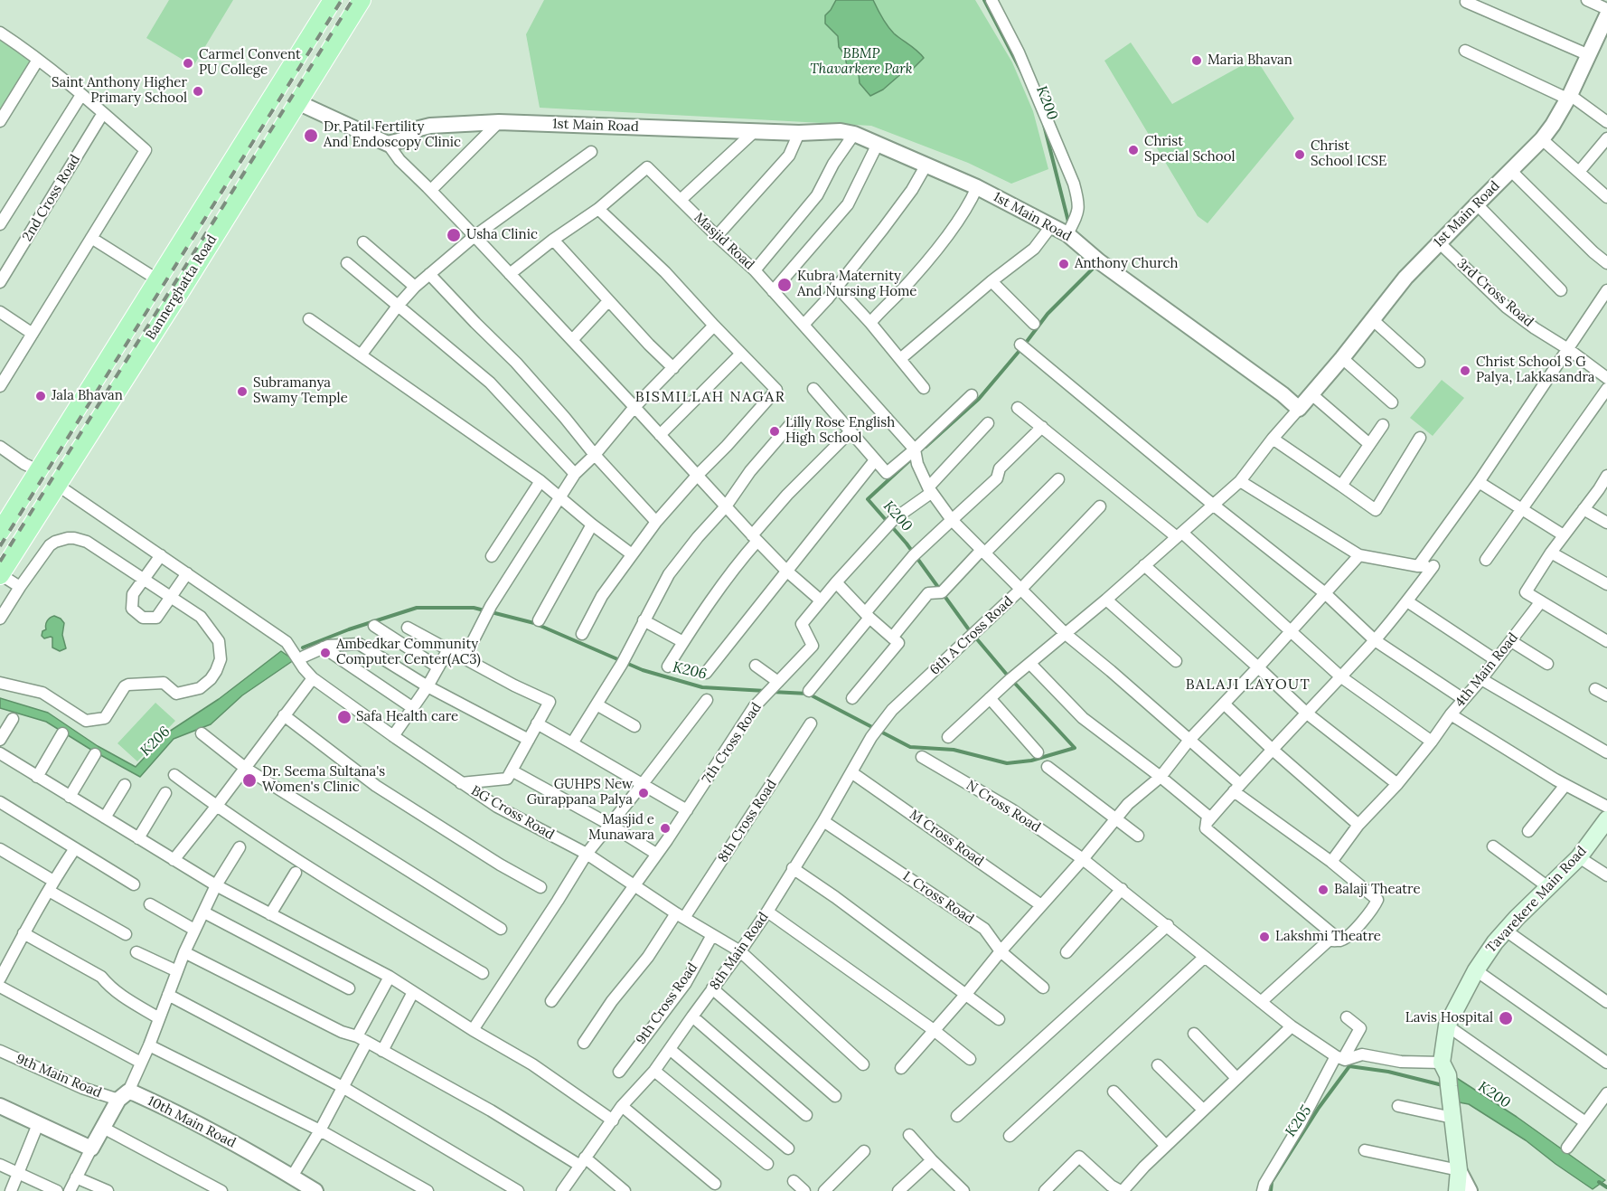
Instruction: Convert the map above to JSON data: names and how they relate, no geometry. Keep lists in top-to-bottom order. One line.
{"streets":{"main road":["Bannerghatta Road","Tavarekere Main Road"],"street":["1st Main Road","2nd Cross Road","Masjid Road","3rd Cross Road","6th A Cross Road","4th Main Road","7th Cross Road","N Cross Road","BG Cross Road","8th Cross Road","M Cross Road","L Cross Road","8th Main Road","9th Cross Road","9th Main Road","10th Main Road"]},"crossings":[["1st Main Road","3rd Cross Road"],["Bannerghatta Road","BG Cross Road"],["6th A Cross Road","M Cross Road"],["6th A Cross Road","8th Main Road"],["7th Cross Road","BG Cross Road"],["BG Cross Road","8th Cross Road"],["BG Cross Road","8th Main Road"],["BG Cross Road","9th Cross Road"],["M Cross Road","8th Main Road"],["L Cross Road","8th Main Road"],["9th Main Road","10th Main Road"]],"districts":["BISMILLAH NAGAR","BALAJI LAYOUT"],"water":["K200","K206","K205"],"parks":["BBMP Thavarkere Park"],"places":["Maria Bhavan","Carmel Convent PU College","Saint Anthony Higher Primary School","Dr Patil Fertility And Endoscopy Clinic","Christ Special School","Christ School ICSE","Usha Clinic","Anthony Church","Kubra Maternity And Nursing Home","Christ School S G Palya, Lakkasandra","Subramanya Swamy Temple","Jala Bhavan","Lilly Rose English High School","Ambedkar Community Computer Center(AC3)","Safa Health care","Dr. Seema Sultana's Women's Clinic","GUHPS New Gurappana Palya","Masjid e Munawara","Balaji Theatre","Lakshmi Theatre","Lavis Hospital"]}
